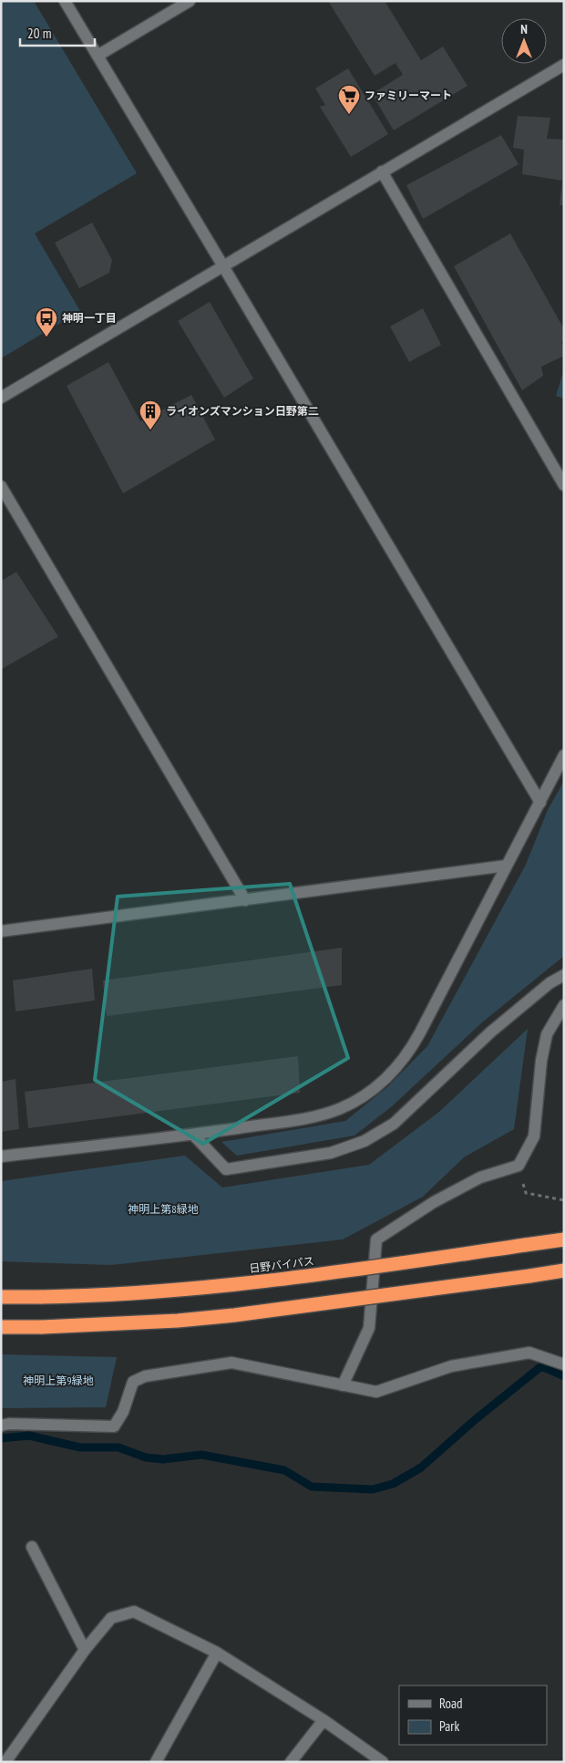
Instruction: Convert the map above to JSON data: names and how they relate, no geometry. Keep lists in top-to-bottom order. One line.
{"streets":{"highway":["日野バイパス"]},"parks":["神明上第8緑地","神明上第9緑地"],"places":{"supermarket":["ファミリーマート"],"bus stop":["神明一丁目"],"building":["ライオンズマンション日野第二"]},"legend":["Road","Park"],"scale_bar":"20 m","north":"top"}
